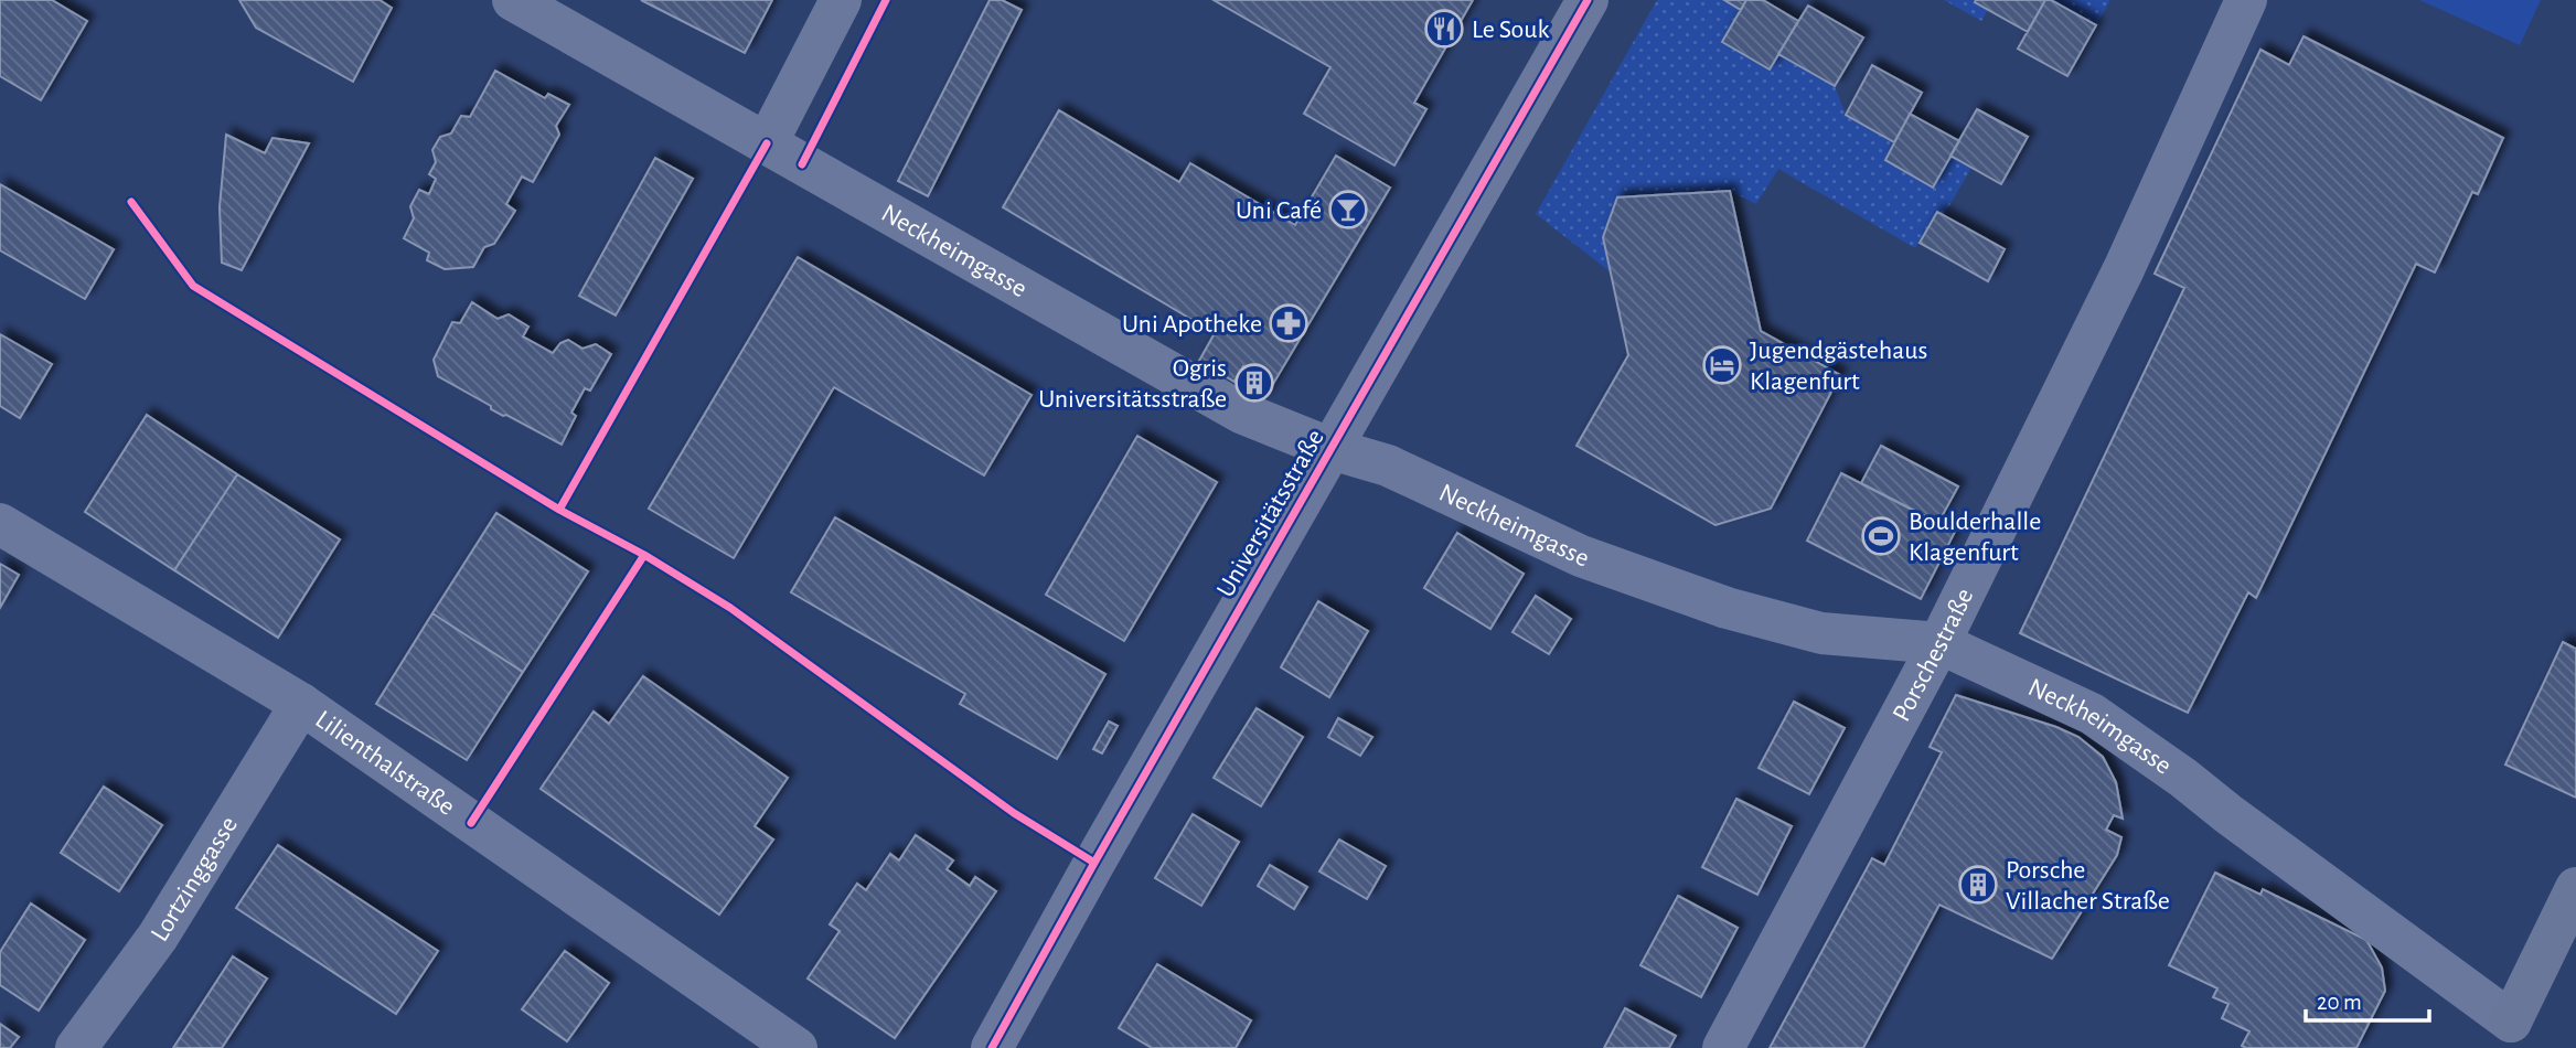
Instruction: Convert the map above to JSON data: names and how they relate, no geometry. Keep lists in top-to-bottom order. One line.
{"streets":{"street":["Neckheimgasse","Universitätsstraße","Porschestraße","Lilienthalstraße","Lortzinggasse"]},"crossings":[["Neckheimgasse","Universitätsstraße"],["Neckheimgasse","Porschestraße"],["Lilienthalstraße","Lortzinggasse"]],"places":{"restaurant":["Le Souk"],"bar":["Uni Café"],"pharmacy":["Uni Apotheke"],"hotel":["Jugendgästehaus Klagenfurt"],"building":["Ogris Universitätsstraße","Porsche Villacher Straße"],"sports":["Boulderhalle Klagenfurt"]},"scale_bar":"20 m"}
